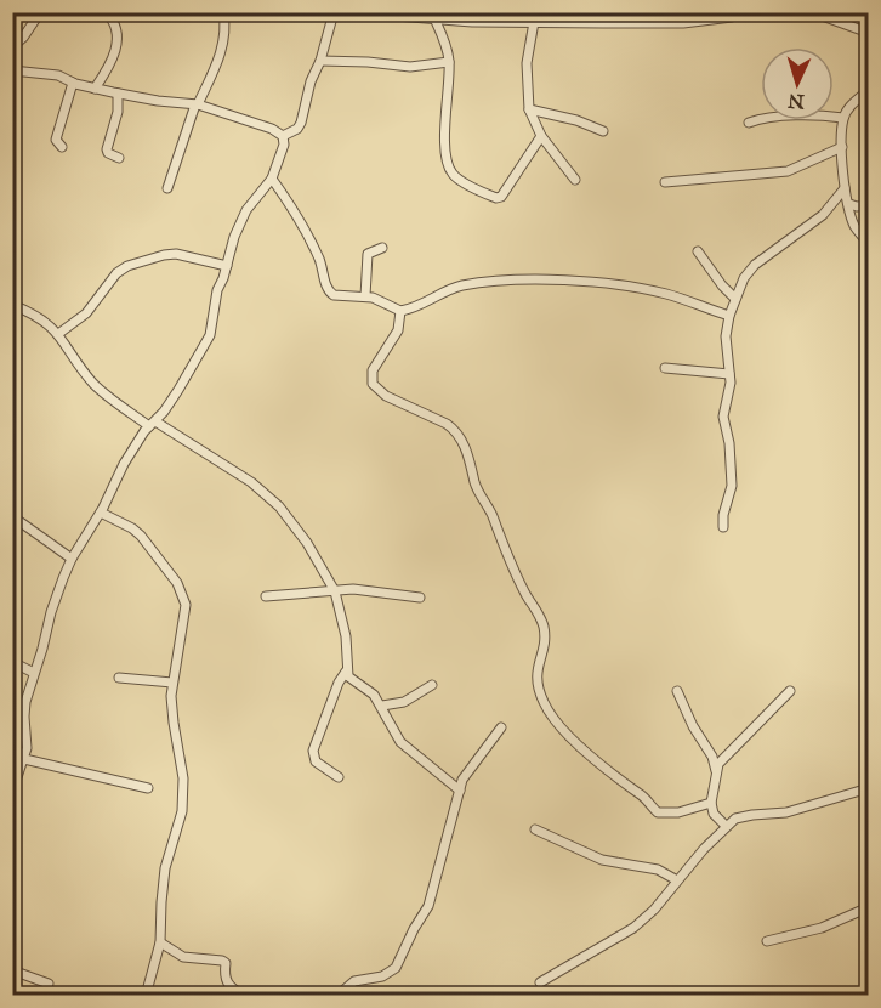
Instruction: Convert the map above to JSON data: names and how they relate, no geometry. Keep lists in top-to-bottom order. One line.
{"north":"bottom"}
